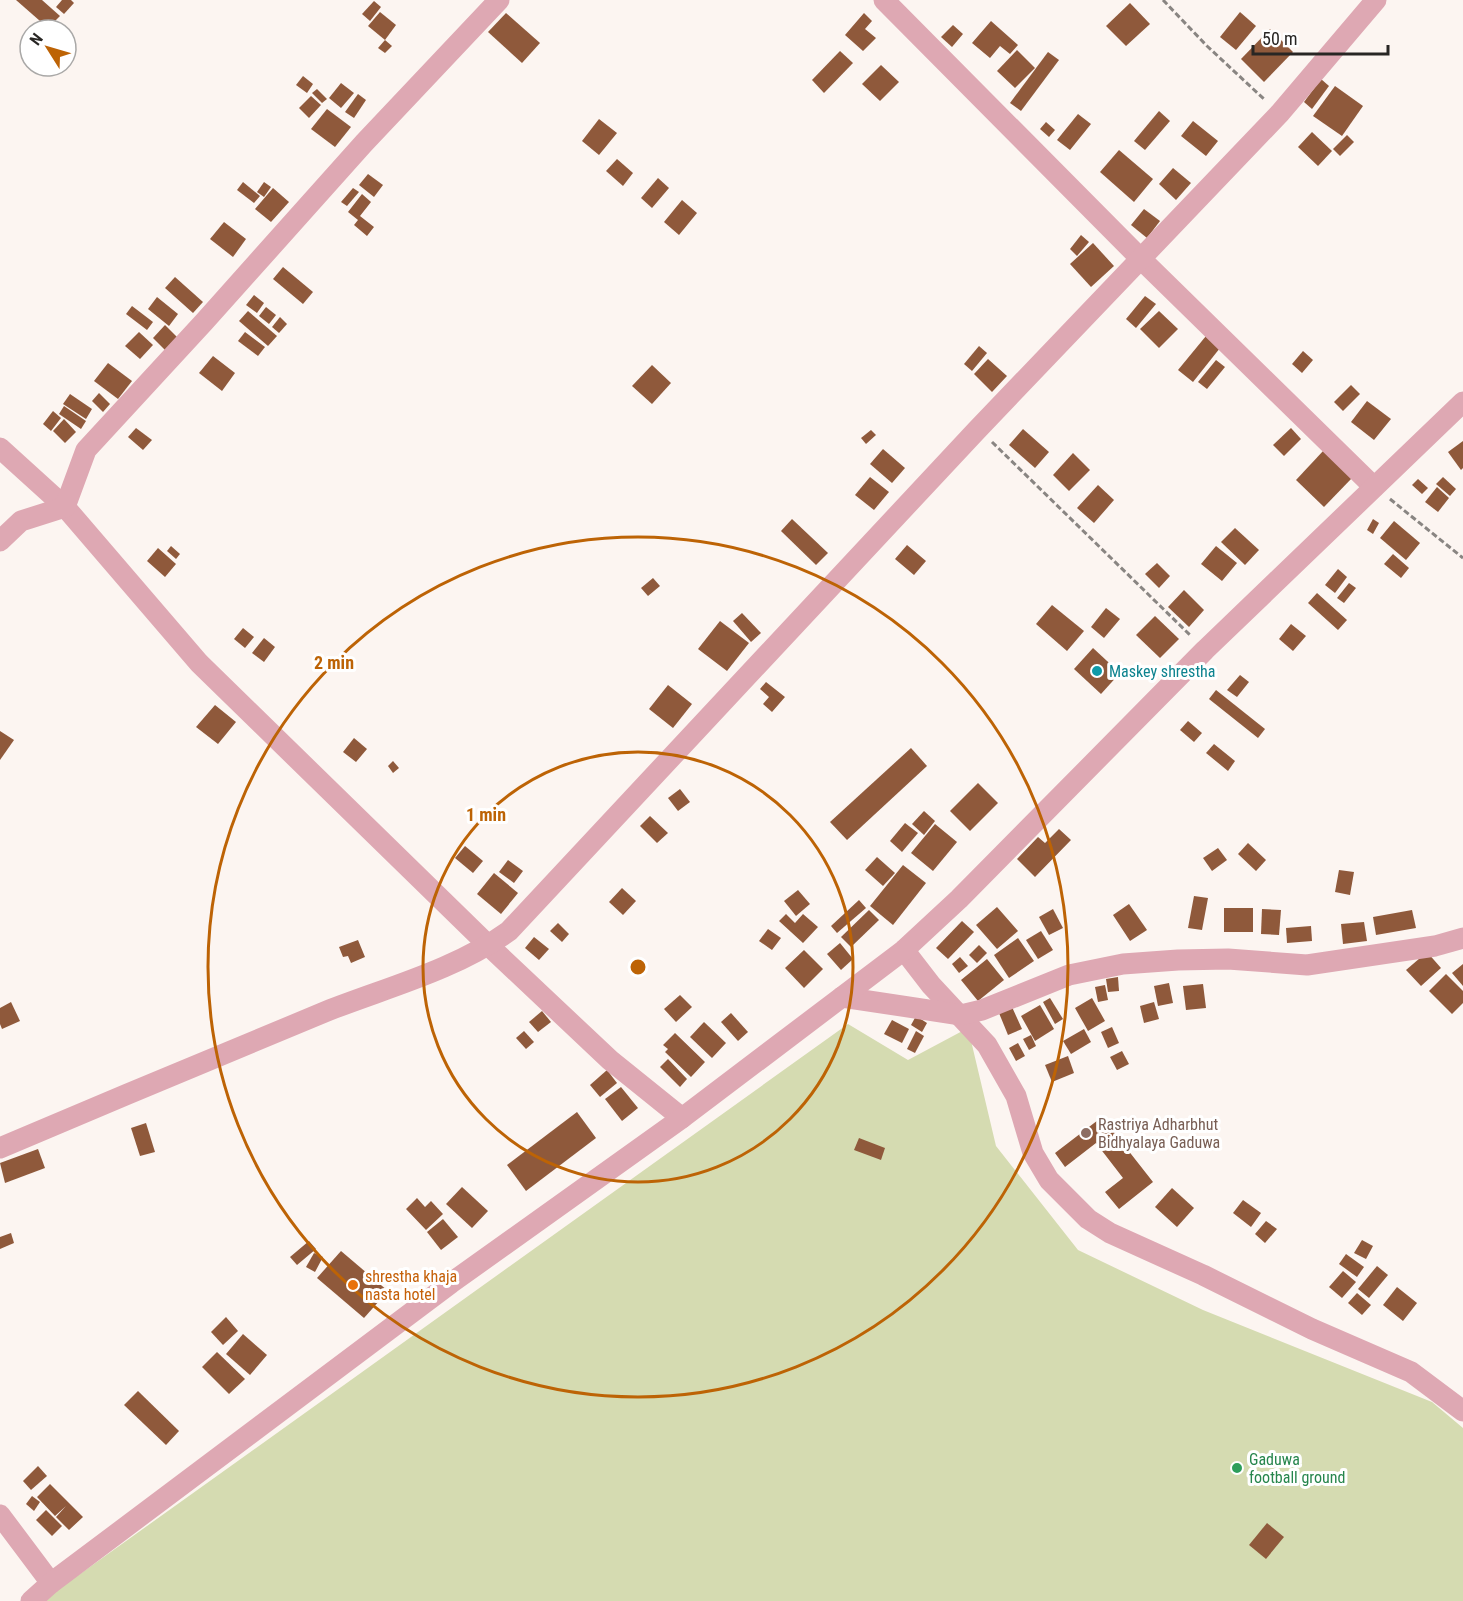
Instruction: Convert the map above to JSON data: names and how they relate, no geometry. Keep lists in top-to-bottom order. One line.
{"places":["Maskey shrestha","Rastriya Adharbhut Bidhyalaya Gaduwa","shrestha khaja nasta hotel","Gaduwa football ground"],"scale_bar":"50 m","north":"top left","rings":["2 min","1 min"]}
